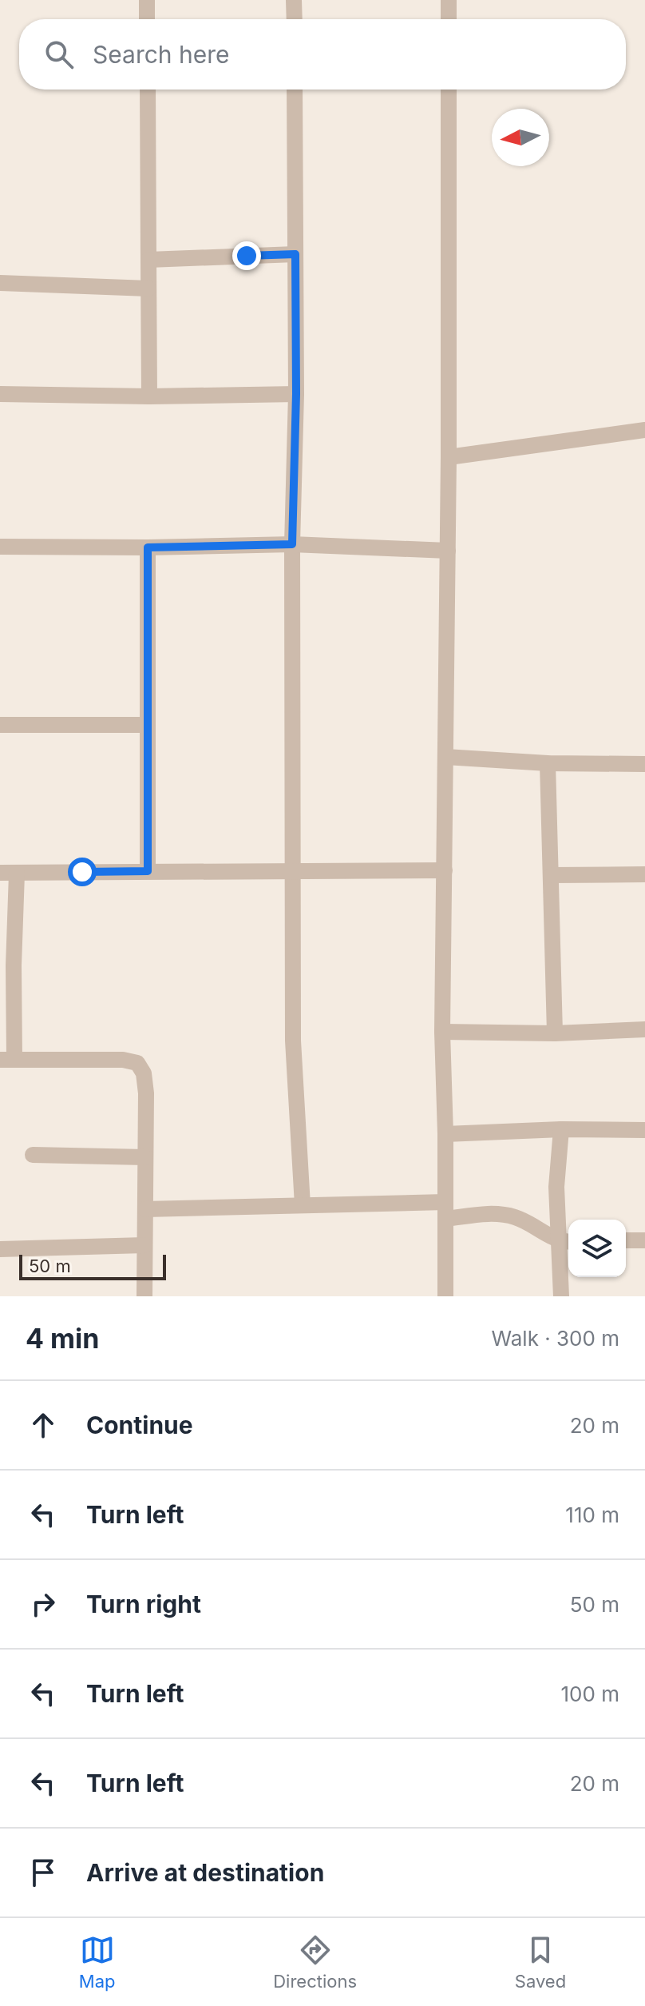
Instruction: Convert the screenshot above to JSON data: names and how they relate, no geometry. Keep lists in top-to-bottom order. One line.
{"scale_bar":"50 m","north":"left","page":{"search":"Search here","scale":"50 m","heading":["4 min","Walk · 300 m"],"list":[["Continue","20 m"],["Turn left","110 m"],["Turn right","50 m"],["Turn left","100 m"],["Turn left","20 m"],"Arrive at destination"],"nav":["Map","Directions","Saved"]}}
